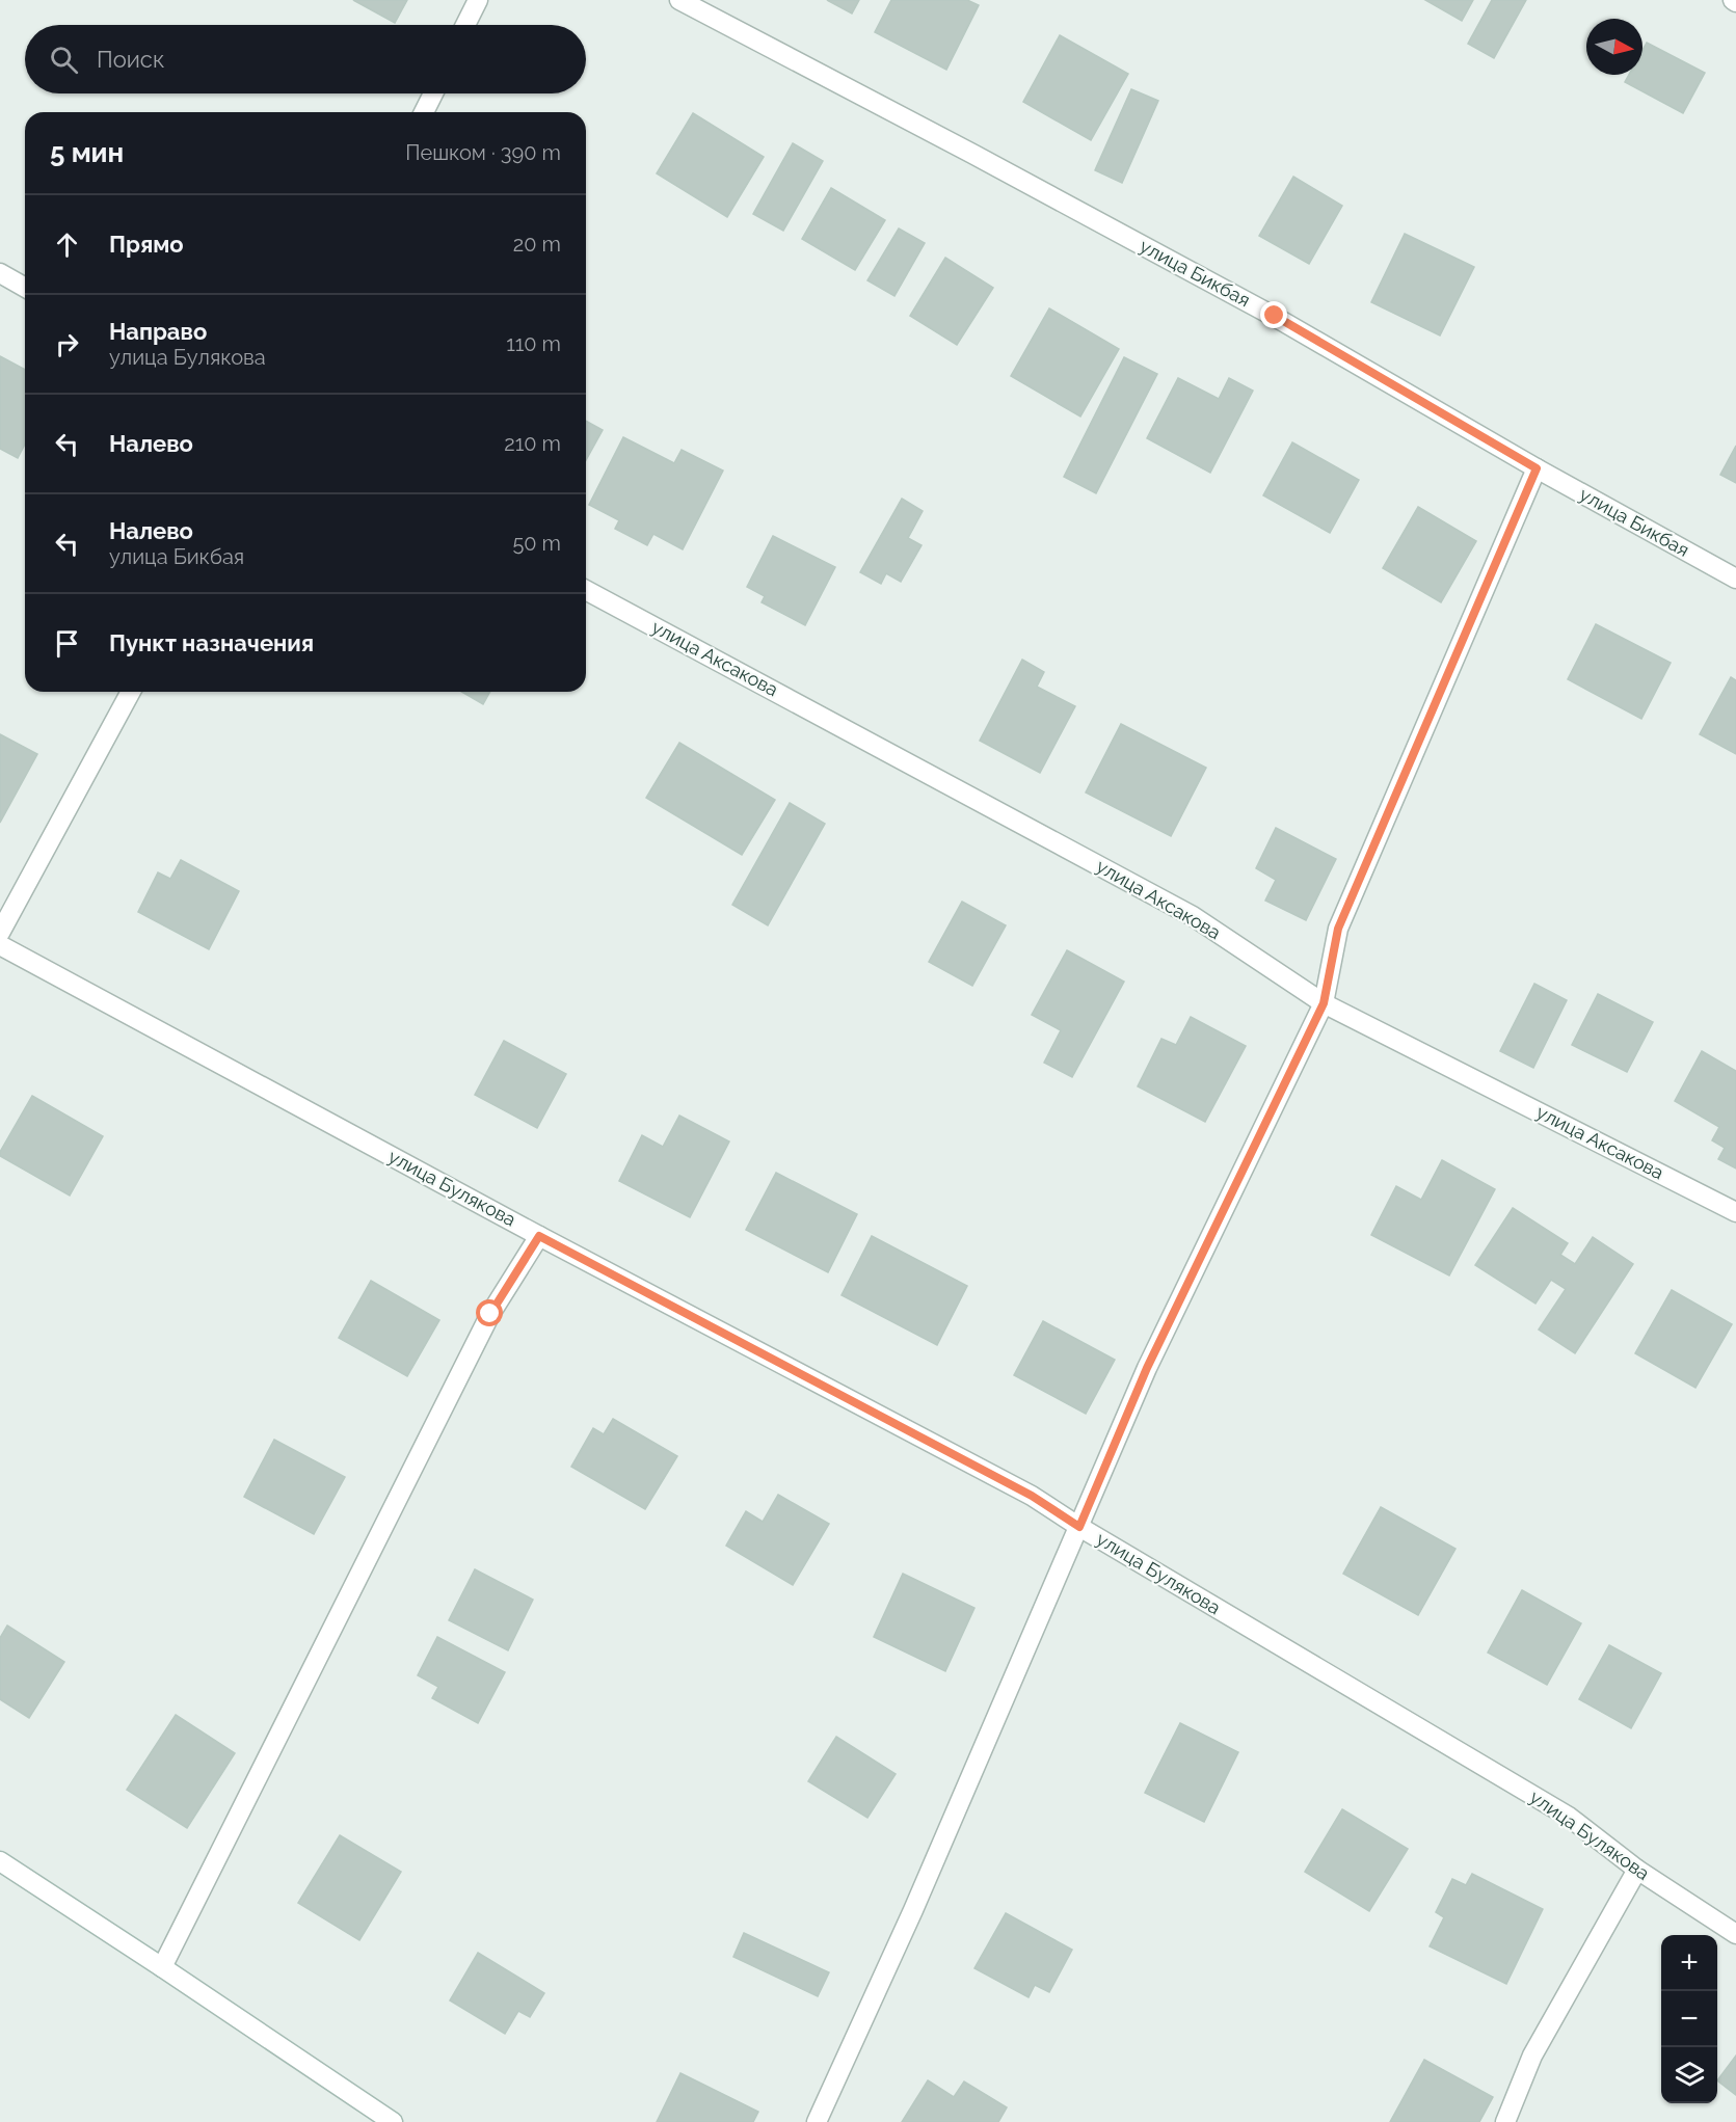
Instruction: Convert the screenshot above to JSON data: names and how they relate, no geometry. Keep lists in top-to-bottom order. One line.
{"streets":{"street":["улица Бикбая","улица Аксакова","улица Булякова"]},"north":"right","page":{"search":"Поиск","heading":["5 мин","Пешком · 390 m"],"list":[["Прямо","20 m"],["Направо","улица Булякова","110 m"],["Налево","210 m"],["Налево","улица Бикбая","50 m"],"Пункт назначения"],"map_buttons":["+","−"]}}
